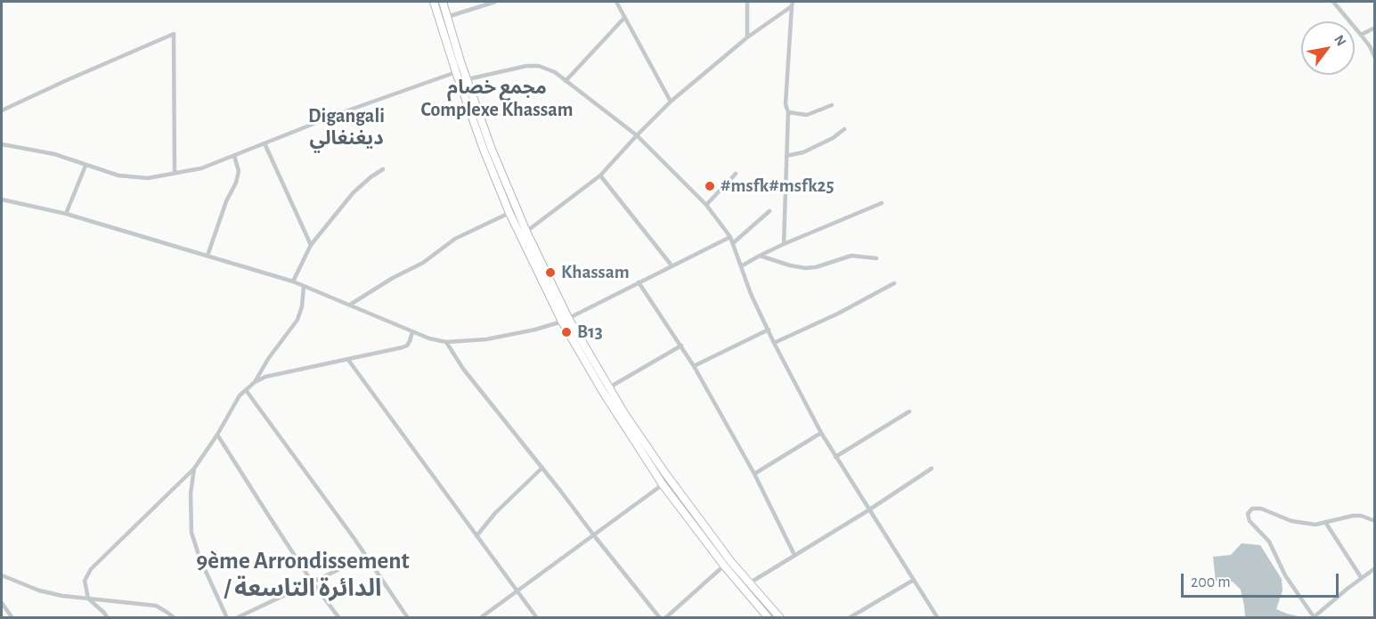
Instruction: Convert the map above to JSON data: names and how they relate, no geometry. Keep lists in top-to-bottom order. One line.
{"districts":["مجمع خصام Complexe Khassam","Digangali ديغنغالي","9ème Arrondissement / الدائرة التاسعة"],"places":["#msfk#msfk25","Khassam","B13"],"scale_bar":"200 m","north":"top right"}
